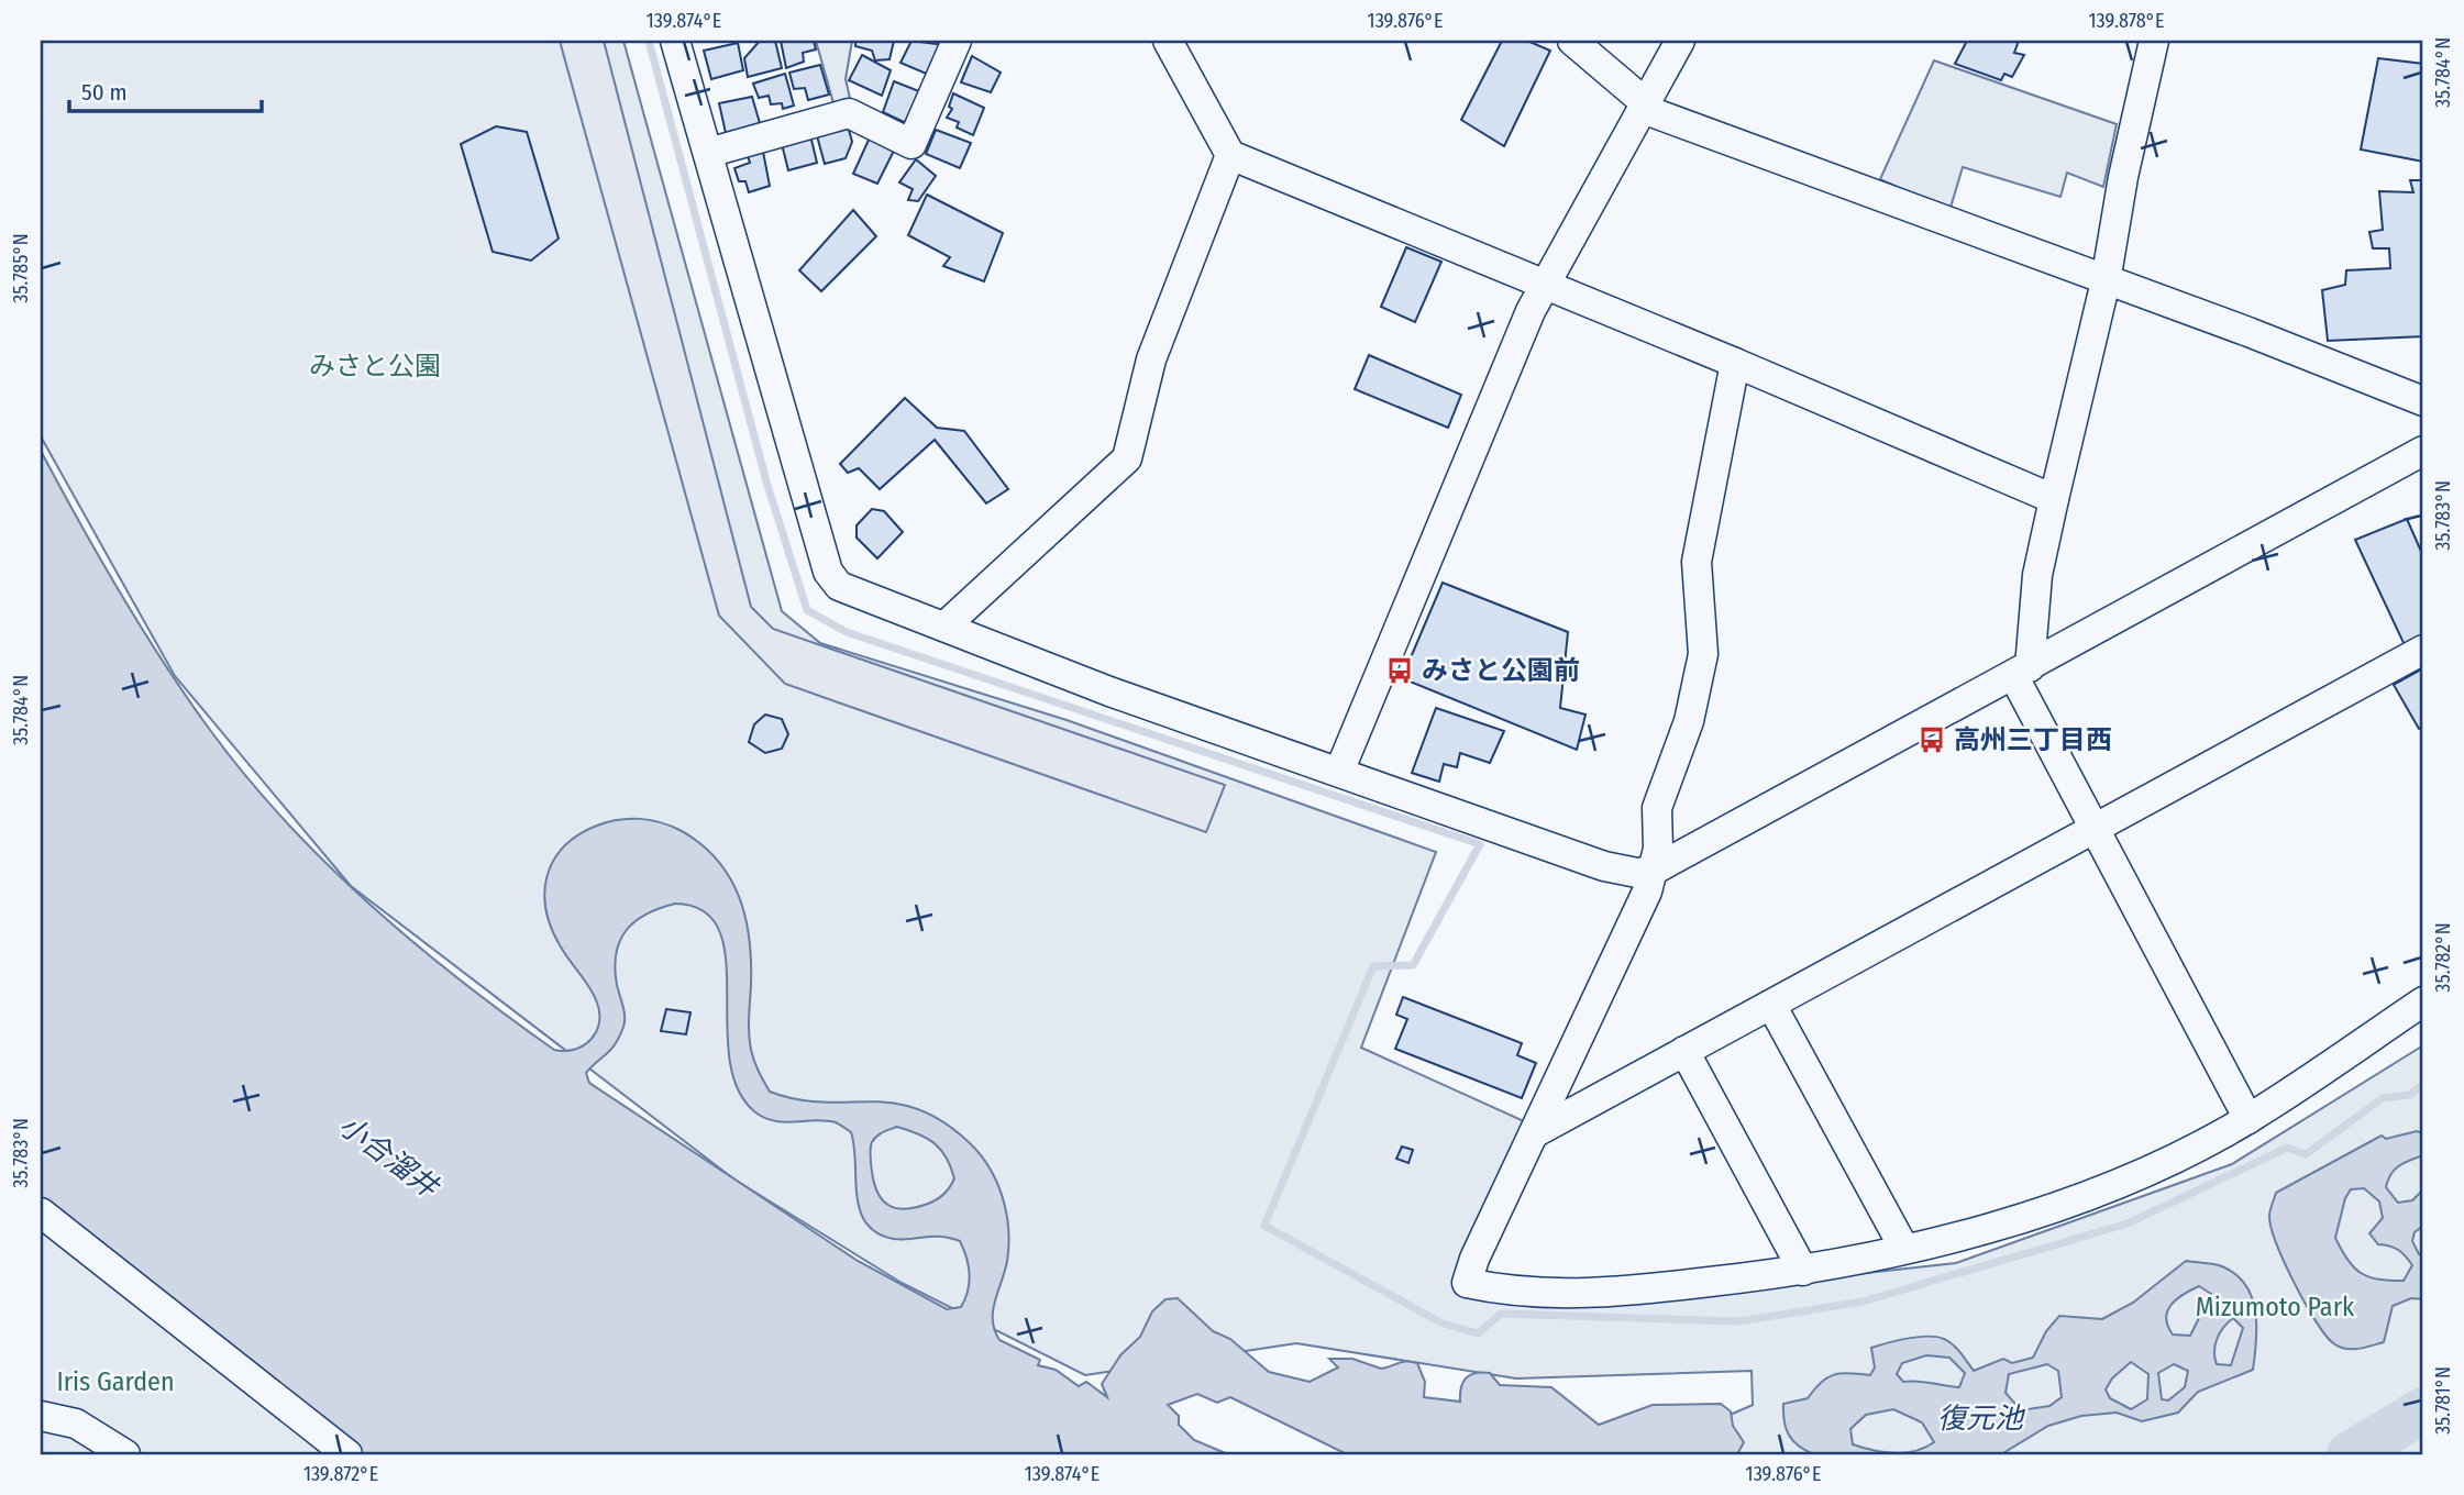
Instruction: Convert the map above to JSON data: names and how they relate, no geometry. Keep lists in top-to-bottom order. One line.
{"water":["小合溜井","復元池"],"parks":["みさと公園","Mizumoto Park","Iris Garden"],"places":{"bus stop":["みさと公園前","高州三丁目西"]},"scale_bar":"50 m","coordinates":["139.874°E","139.876°E","139.878°E","35.784°N","35.785°N","35.783°N","35.782°N","35.781°N","139.872°E"]}
